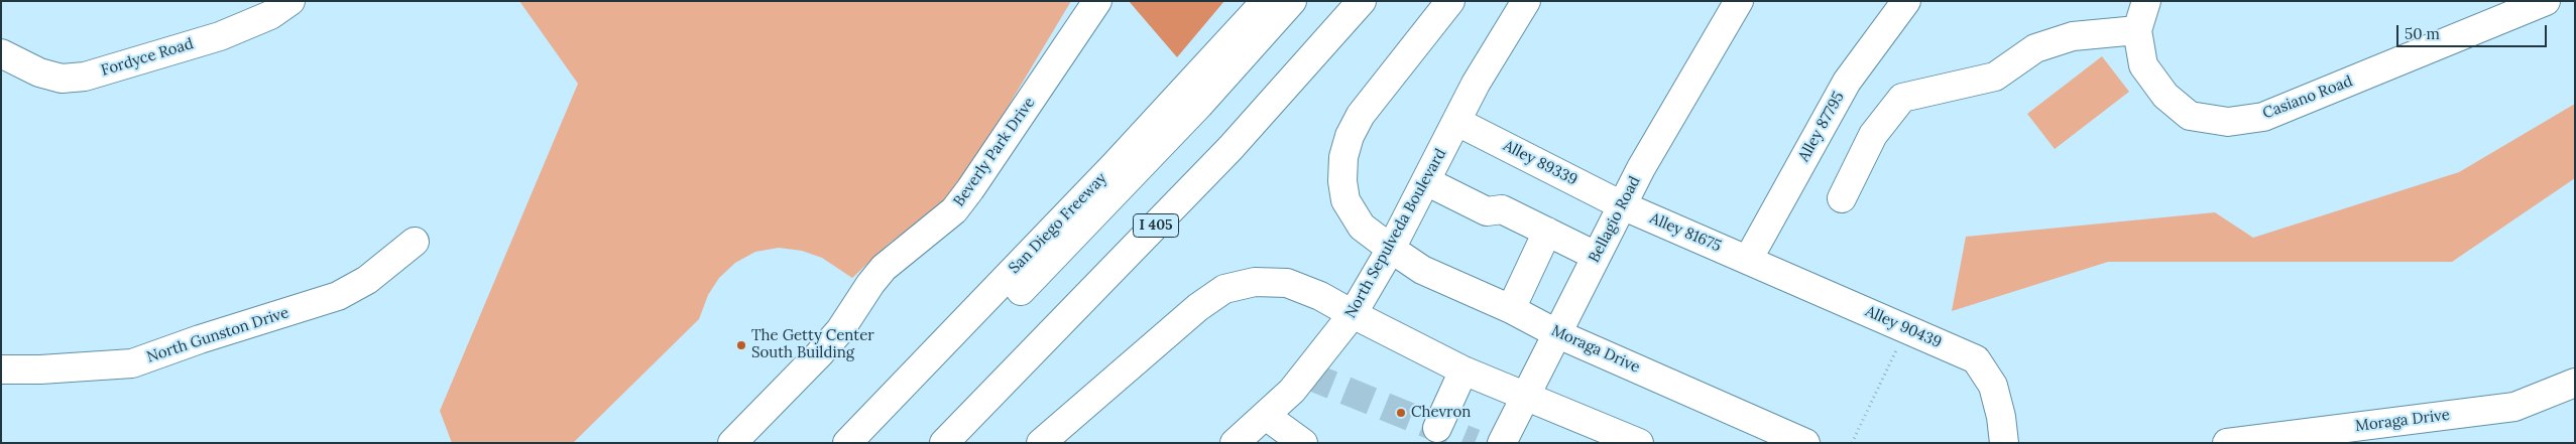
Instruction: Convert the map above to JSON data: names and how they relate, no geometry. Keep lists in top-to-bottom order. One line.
{"streets":{"main road":["Fordyce Road","Casiano Road","Alley 87795","Beverly Park Drive","Alley 89339","Bellagio Road","San Diego Freeway","I 405","Alley 81675","North Sepulveda Boulevard","Alley 90439","North Gunston Drive","Moraga Drive"]},"crossings":[["Alley 87795","Alley 81675"],["Alley 87795","Alley 90439"],["Alley 89339","Bellagio Road"],["Alley 89339","Alley 81675"],["Alley 89339","North Sepulveda Boulevard"],["Bellagio Road","Alley 81675"],["Bellagio Road","Moraga Drive"],["Alley 81675","Alley 90439"],["North Sepulveda Boulevard","Moraga Drive"]],"places":["The Getty Center South Building","Chevron"],"scale_bar":"50 m"}
